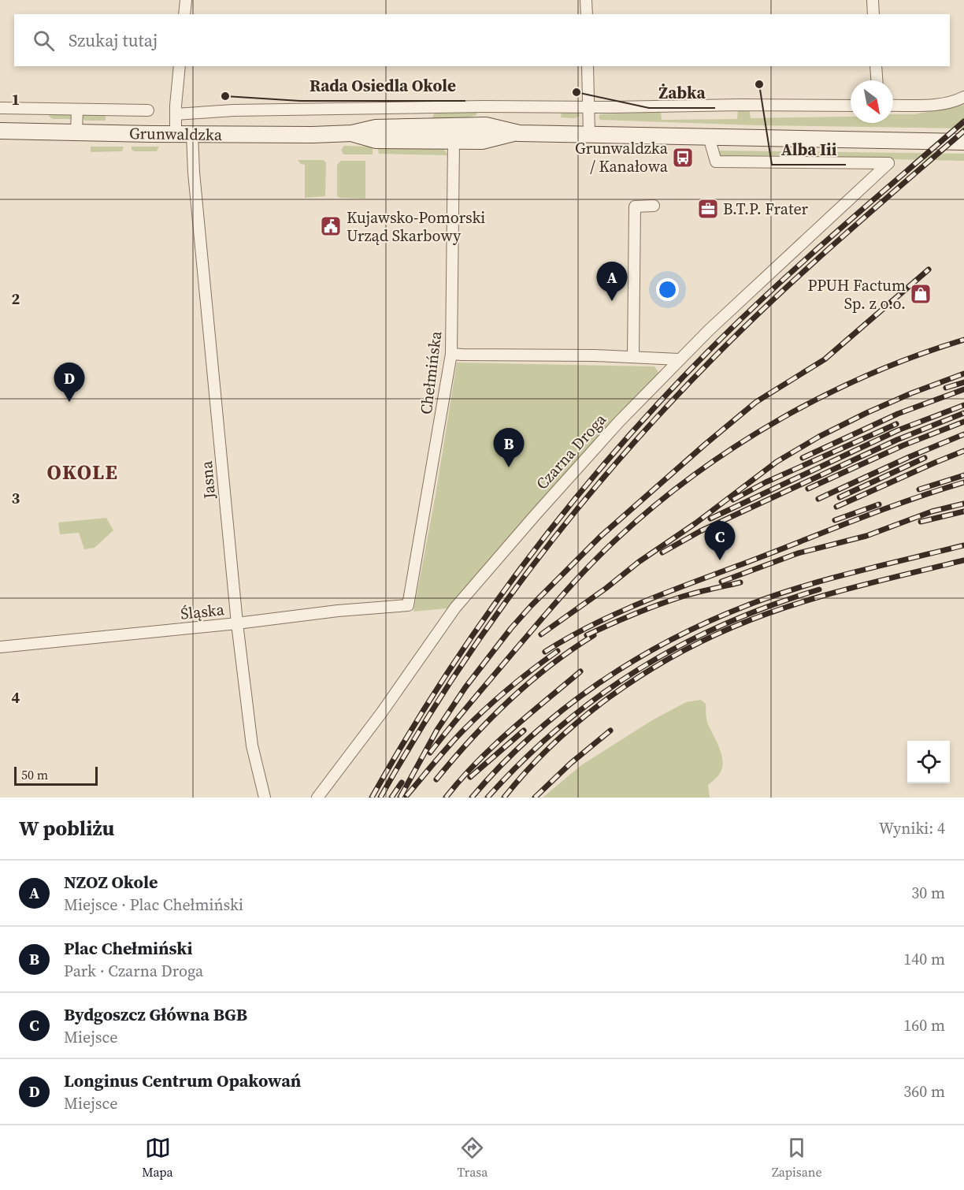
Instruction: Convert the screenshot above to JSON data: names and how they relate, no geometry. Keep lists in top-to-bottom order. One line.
{"streets":{"main road":["Grunwaldzka"],"street":["Chełmińska","Czarna Droga","Jasna","Śląska"]},"crossings":[["Grunwaldzka","Chełmińska"],["Grunwaldzka","Czarna Droga"],["Grunwaldzka","Jasna"],["Chełmińska","Śląska"],["Jasna","Śląska"]],"districts":["OKOLE"],"places":{"other":["Alba Iii","Żabka","Rada Osiedla Okole"],"bus stop":["Grunwaldzka / Kanałowa"],"office":["B.T.P. Frater"],"public building":["Kujawsko-Pomorski Urząd Skarbowy"],"shop":["PPUH Factum Sp. z o.o."]},"scale_bar":"50 m","north":"bottom right","page":{"search":"Szukaj tutaj","pins":["A","D","B","C"],"scale":"50 m","heading":["W pobliżu","Wyniki: 4"],"list":[{"mark":"A","name":"NZOZ Okole","note":"Miejsce · Plac Chełmiński","value":"30 m"},{"mark":"B","name":"Plac Chełmiński","note":"Park · Czarna Droga","value":"140 m"},{"mark":"C","name":"Bydgoszcz Główna BGB","note":"Miejsce","value":"160 m"},{"mark":"D","name":"Longinus Centrum Opakowań","note":"Miejsce","value":"360 m"}],"nav":["Mapa","Trasa","Zapisane"]},"grid":{"rows":["1","2","3","4"]}}
